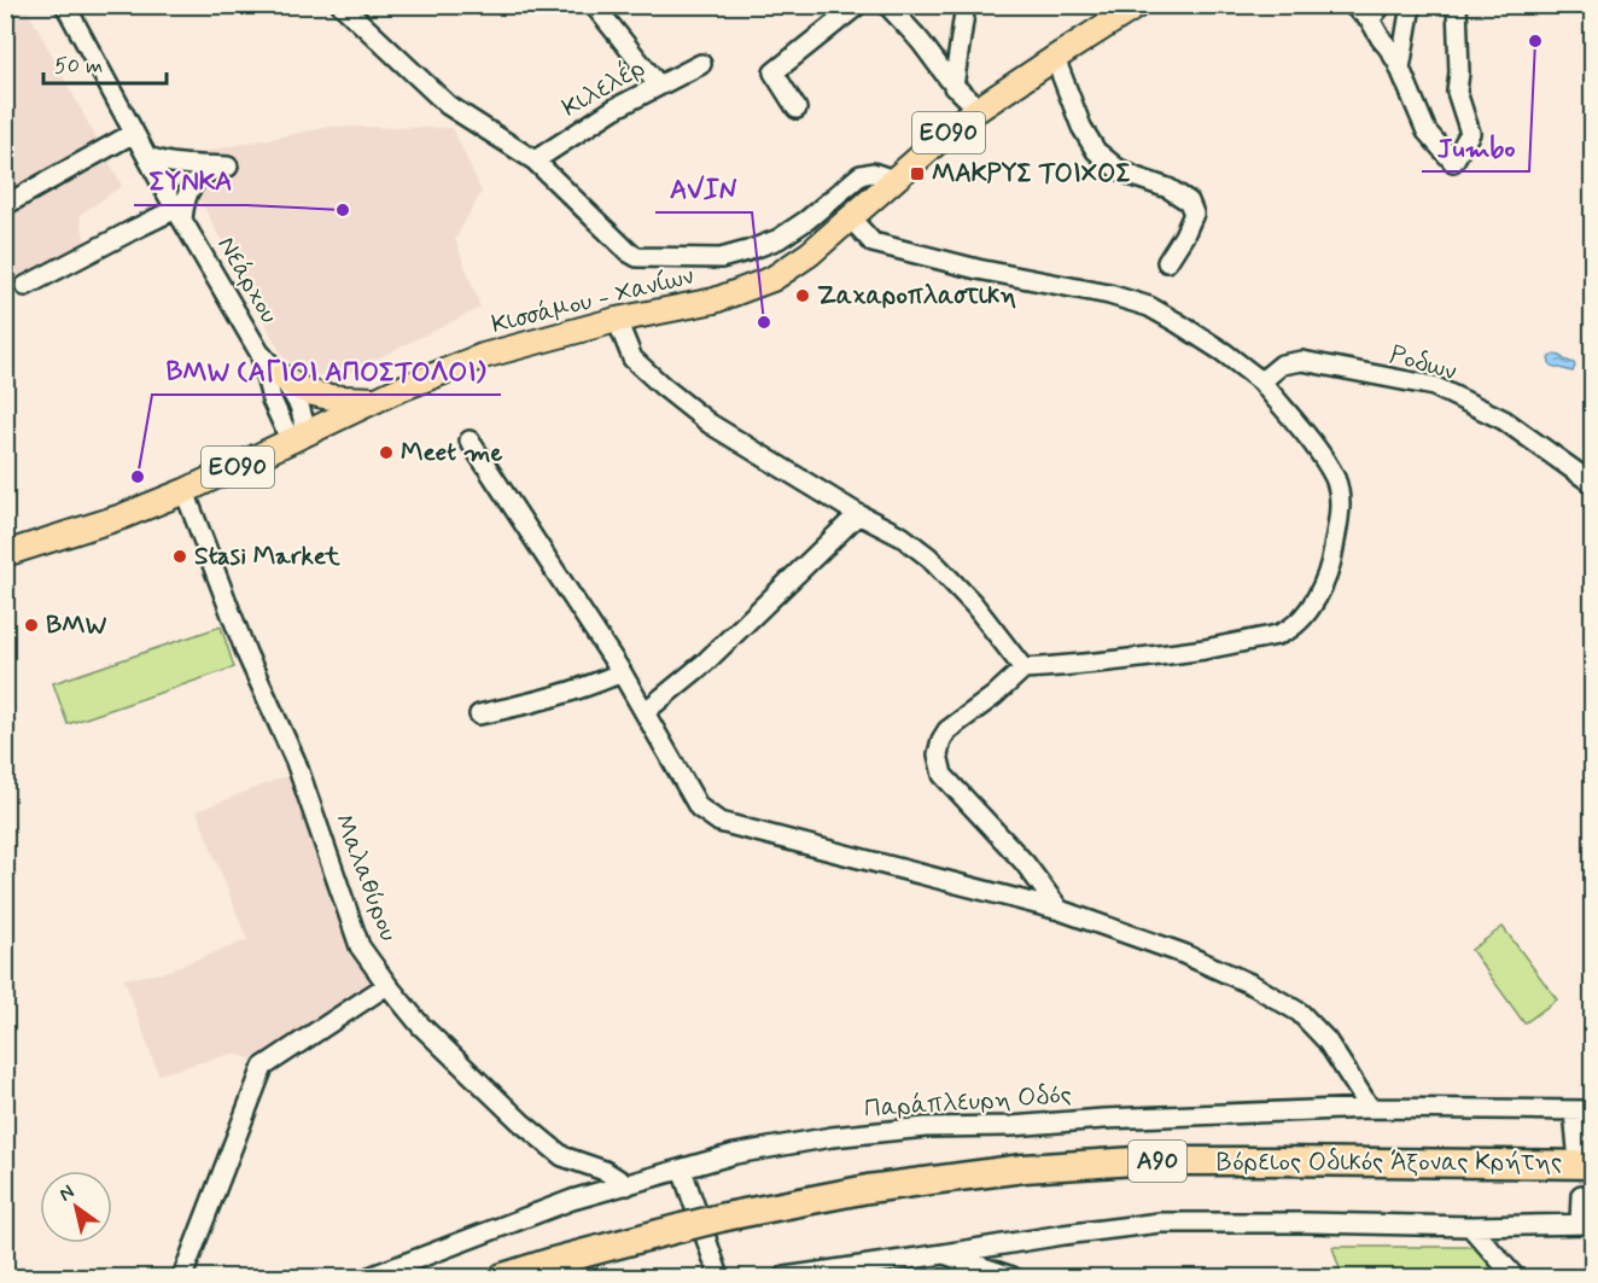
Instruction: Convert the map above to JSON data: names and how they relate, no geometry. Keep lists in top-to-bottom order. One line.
{"streets":{"highway":["Α90","Βόρειος Οδικός Άξονας Κρήτης"],"main road":["ΕΟ90","Κισσάμου - Χανίων"],"street":["Κιλελέρ","Νεάρχου","Ροδων","Μαλαθύρου","Παράπλευρη Οδός"]},"crossings":[["Νεάρχου","Κισσάμου - Χανίων"],["Κισσάμου - Χανίων","Μαλαθύρου"],["Μαλαθύρου","Παράπλευρη Οδός"]],"places":{"other":["Jumbo","ΣΥΝΚΑ","Ζαχαροπλαστικη","AVIN","Meet me","BMW (ΑΓΙΟΙ ΑΠΟΣΤΟΛΟΙ)","Stasi Market","BMW"],"transit":["ΜΑΚΡΥΣ ΤΟΙΧΟΣ"]},"scale_bar":"50 m","north":"top left"}
